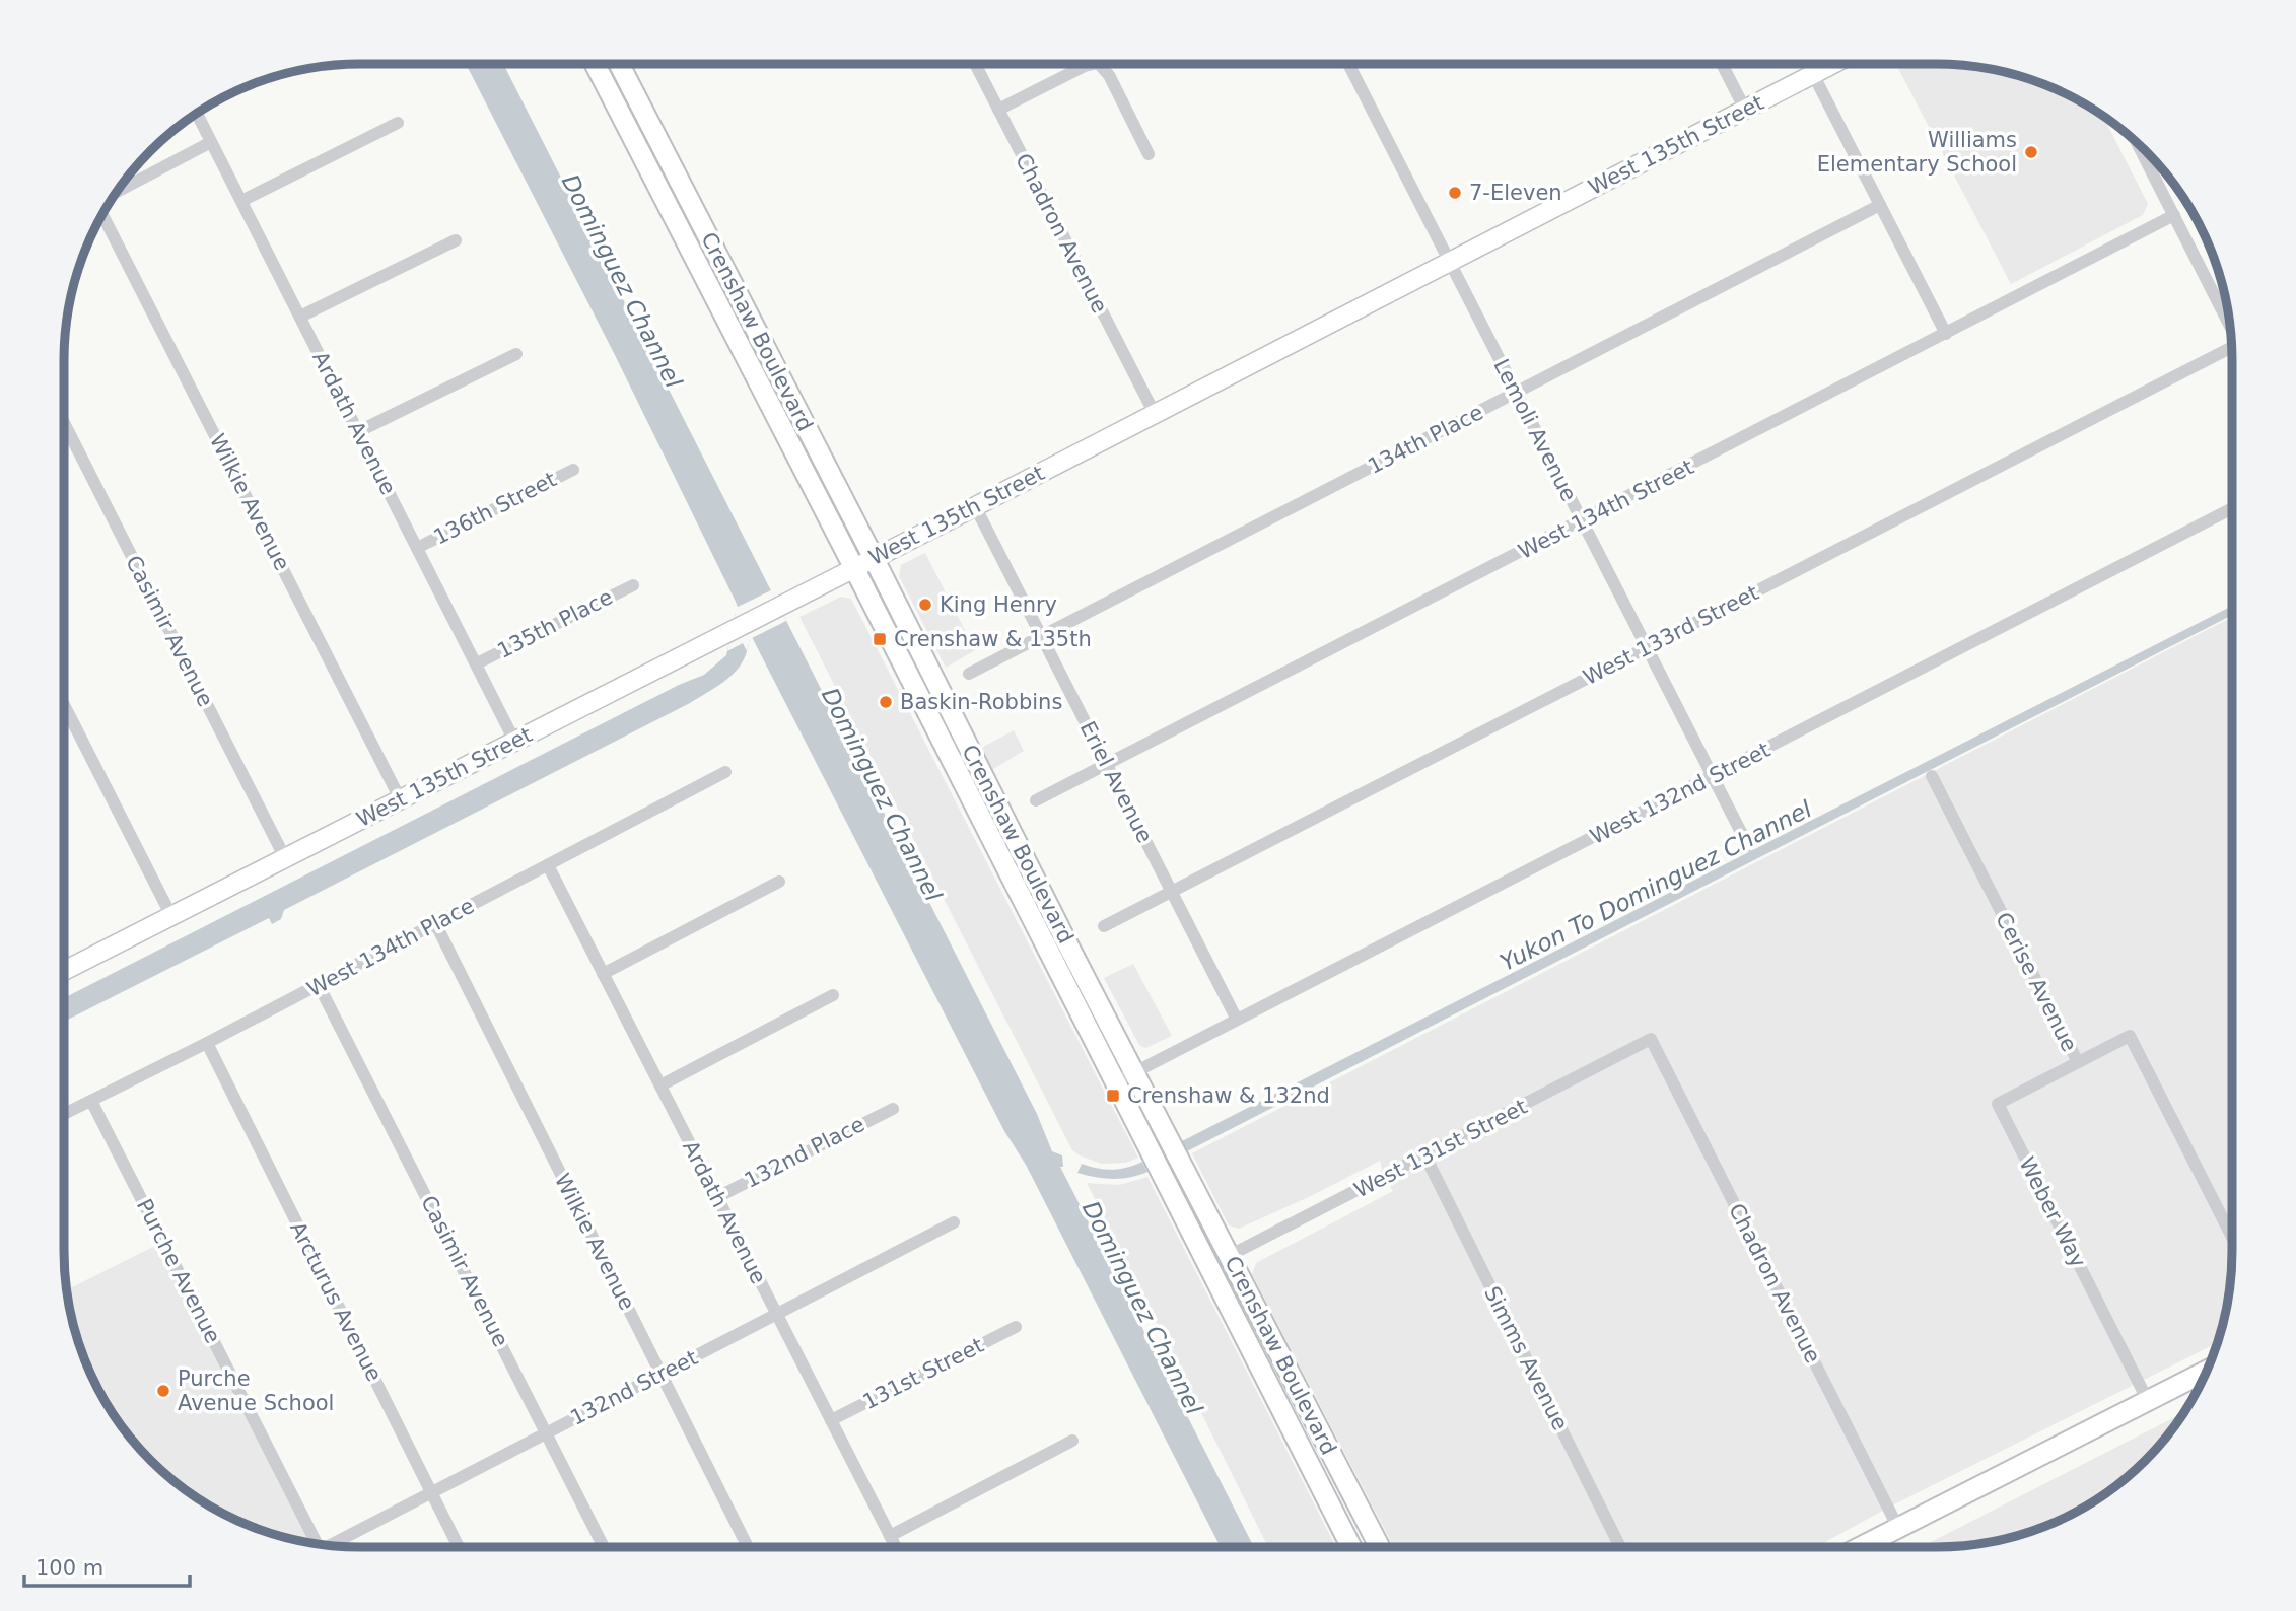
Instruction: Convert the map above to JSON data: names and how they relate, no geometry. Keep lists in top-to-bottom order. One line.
{"streets":{"main road":["Crenshaw Boulevard"],"street":["West 135th Street","Chadron Avenue","Ardath Avenue","Lemoli Avenue","134th Place","Wilkie Avenue","136th Street","West 134th Street","135th Place","Casimir Avenue","West 133rd Street","Eriel Avenue","West 132nd Street","West 134th Place","Cerise Avenue","West 131st Street","132nd Place","Weber Way","Purche Avenue","Arcturus Avenue","Simms Avenue","131st Street","132nd Street"]},"crossings":[["West 135th Street","Chadron Avenue"],["West 135th Street","Crenshaw Boulevard"],["West 135th Street","Ardath Avenue"],["West 135th Street","Lemoli Avenue"],["West 135th Street","Wilkie Avenue"],["West 135th Street","Casimir Avenue"],["West 135th Street","Eriel Avenue"],["Chadron Avenue","West 131st Street"],["Crenshaw Boulevard","West 132nd Street"],["Crenshaw Boulevard","West 131st Street"],["Ardath Avenue","136th Street"],["Ardath Avenue","135th Place"],["Ardath Avenue","West 134th Place"],["Ardath Avenue","132nd Place"],["Ardath Avenue","131st Street"],["Ardath Avenue","132nd Street"],["Lemoli Avenue","134th Place"],["Lemoli Avenue","West 134th Street"],["Lemoli Avenue","West 133rd Street"],["Lemoli Avenue","West 132nd Street"],["134th Place","Eriel Avenue"],["Wilkie Avenue","West 134th Place"],["Wilkie Avenue","132nd Street"],["West 134th Street","Eriel Avenue"],["Casimir Avenue","West 134th Place"],["Casimir Avenue","132nd Street"],["West 133rd Street","Eriel Avenue"],["Eriel Avenue","West 132nd Street"],["West 134th Place","Purche Avenue"],["West 134th Place","Arcturus Avenue"],["Cerise Avenue","Weber Way"],["West 131st Street","Simms Avenue"],["Arcturus Avenue","132nd Street"]],"water":["Dominguez Channel","Yukon To Dominguez Channel"],"places":{"other":["Williams Elementary School","7-Eleven","King Henry","Baskin-Robbins","Purche Avenue School"],"transit":["Crenshaw & 135th","Crenshaw & 132nd"]},"scale_bar":"100 m"}
